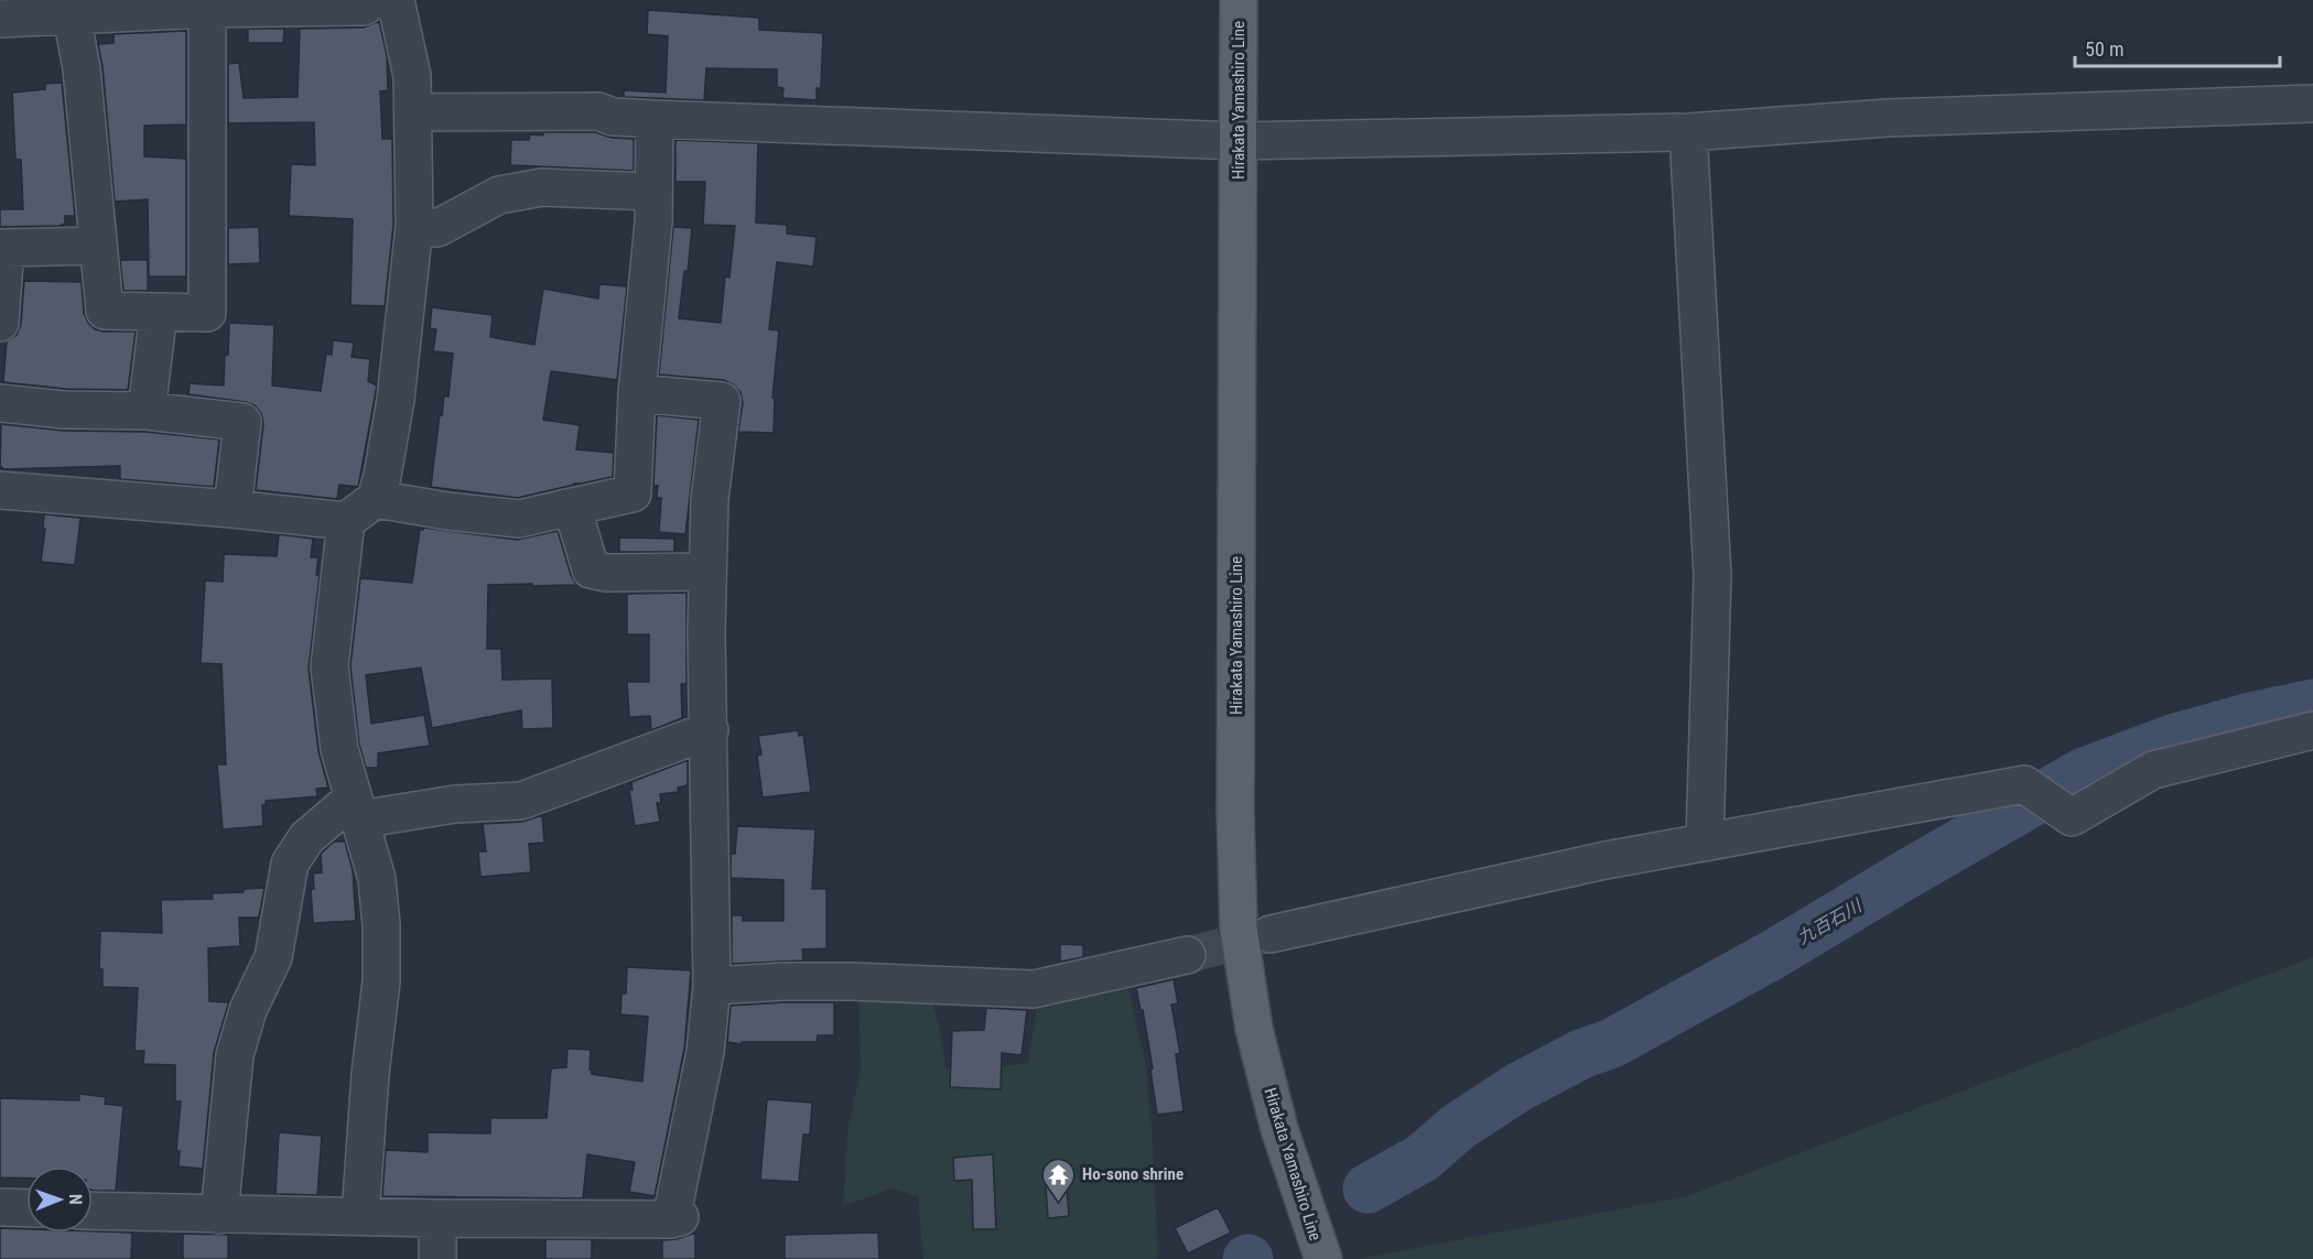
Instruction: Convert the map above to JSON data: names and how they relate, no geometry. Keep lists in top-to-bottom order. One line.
{"streets":{"main road":["Hirakata Yamashiro Line"]},"water":["九百石川"],"places":{"temple":["Ho-sono shrine"]},"scale_bar":"50 m","north":"right"}
